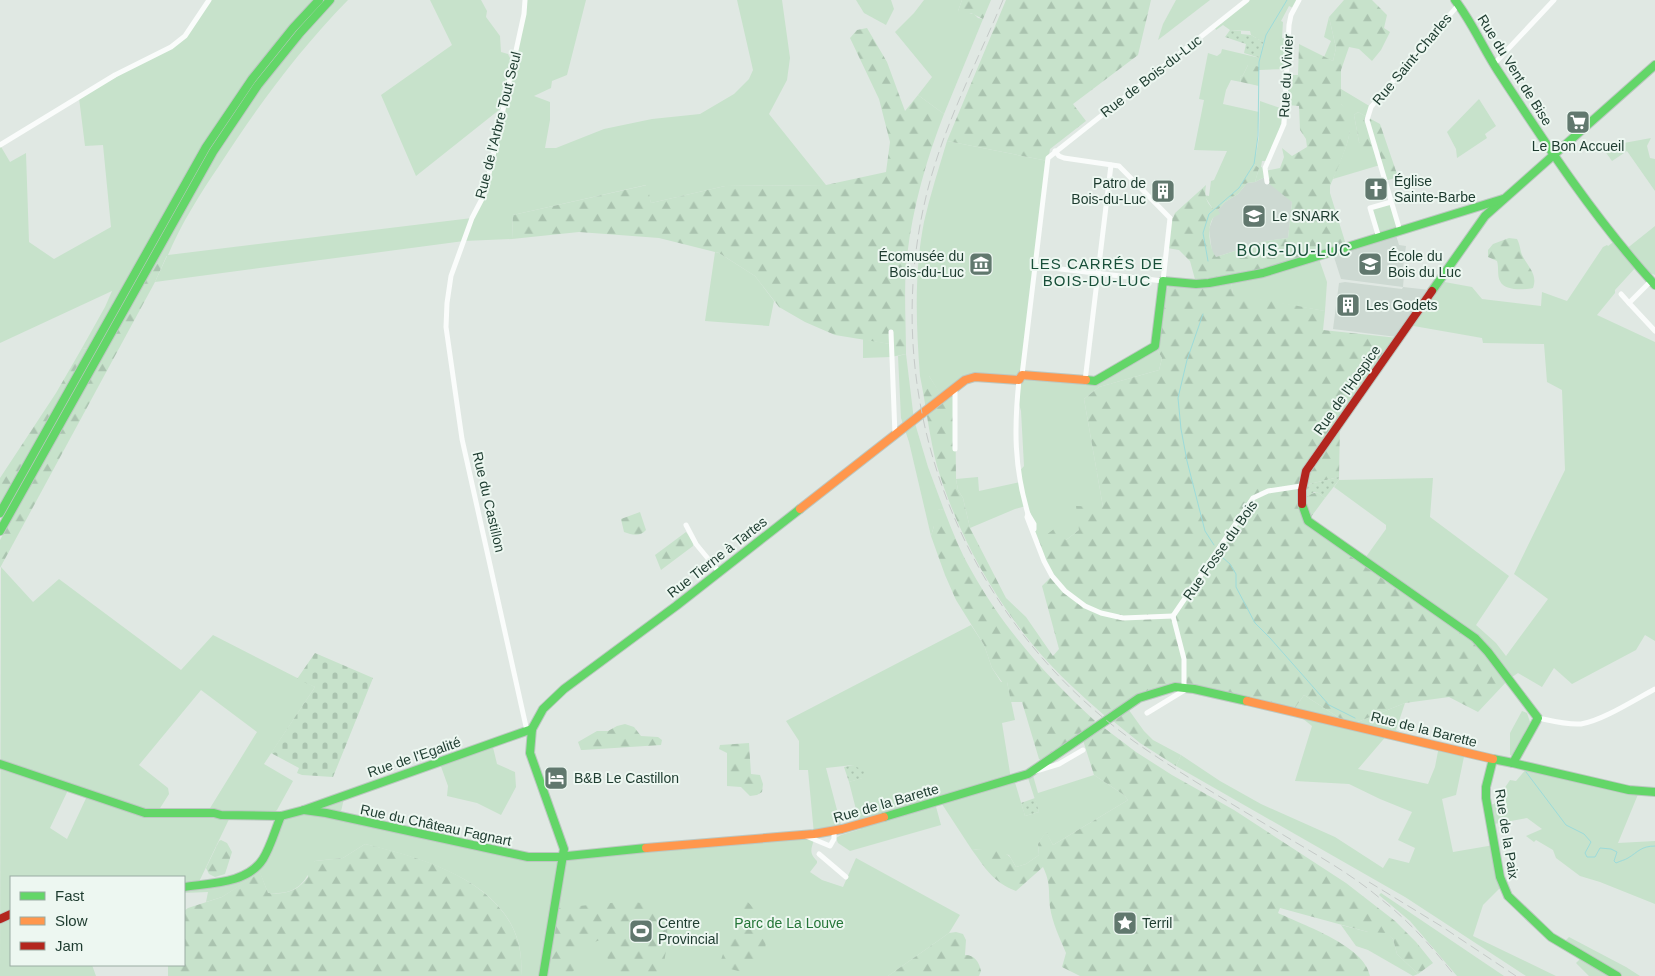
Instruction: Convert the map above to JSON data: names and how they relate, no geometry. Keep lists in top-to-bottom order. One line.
{"streets":{"main road":["Rue du Vent de Bise","Rue de l'Hospice","Rue du Castillon","Rue Tierne à Tartes","Rue de la Barette","Rue de l'Egalité","Rue du Château Fagnart","Rue de la Paix"],"street":["Rue Saint-Charles","Rue de Bois-du-Luc","Rue du Vivier","Rue de l'Arbre Tout Seul","Rue Fosse du Bois"]},"crossings":[["Rue Saint-Charles","Rue du Vent de Bise"],["Rue du Vent de Bise","Rue de l'Hospice"],["Rue de l'Arbre Tout Seul","Rue du Castillon"],["Rue de l'Hospice","Rue Fosse du Bois"],["Rue du Castillon","Rue Tierne à Tartes"],["Rue du Castillon","Rue de la Barette"],["Rue du Castillon","Rue de l'Egalité"],["Rue du Castillon","Rue du Château Fagnart"],["Rue Tierne à Tartes","Rue de l'Egalité"],["Rue de la Barette","Rue du Château Fagnart"],["Rue de la Barette","Rue de la Paix"],["Rue de l'Egalité","Rue du Château Fagnart"]],"districts":["BOIS-DU-LUC","LES CARRÉS DE BOIS-DU-LUC"],"parks":["Parc de La Louve"],"places":{"supermarket":["Le Bon Accueil"],"church":["Église Sainte-Barbe"],"building":["Patro de Bois-du-Luc","Les Godets"],"school or university":["Le SNARK","École du Bois du Luc"],"museum":["Écomusée du Bois-du-Luc"],"hotel":["B&B Le Castillon"],"place":["Terril"],"sports":["Centre Provincial"]},"legend":["Fast","Slow","Jam"]}
